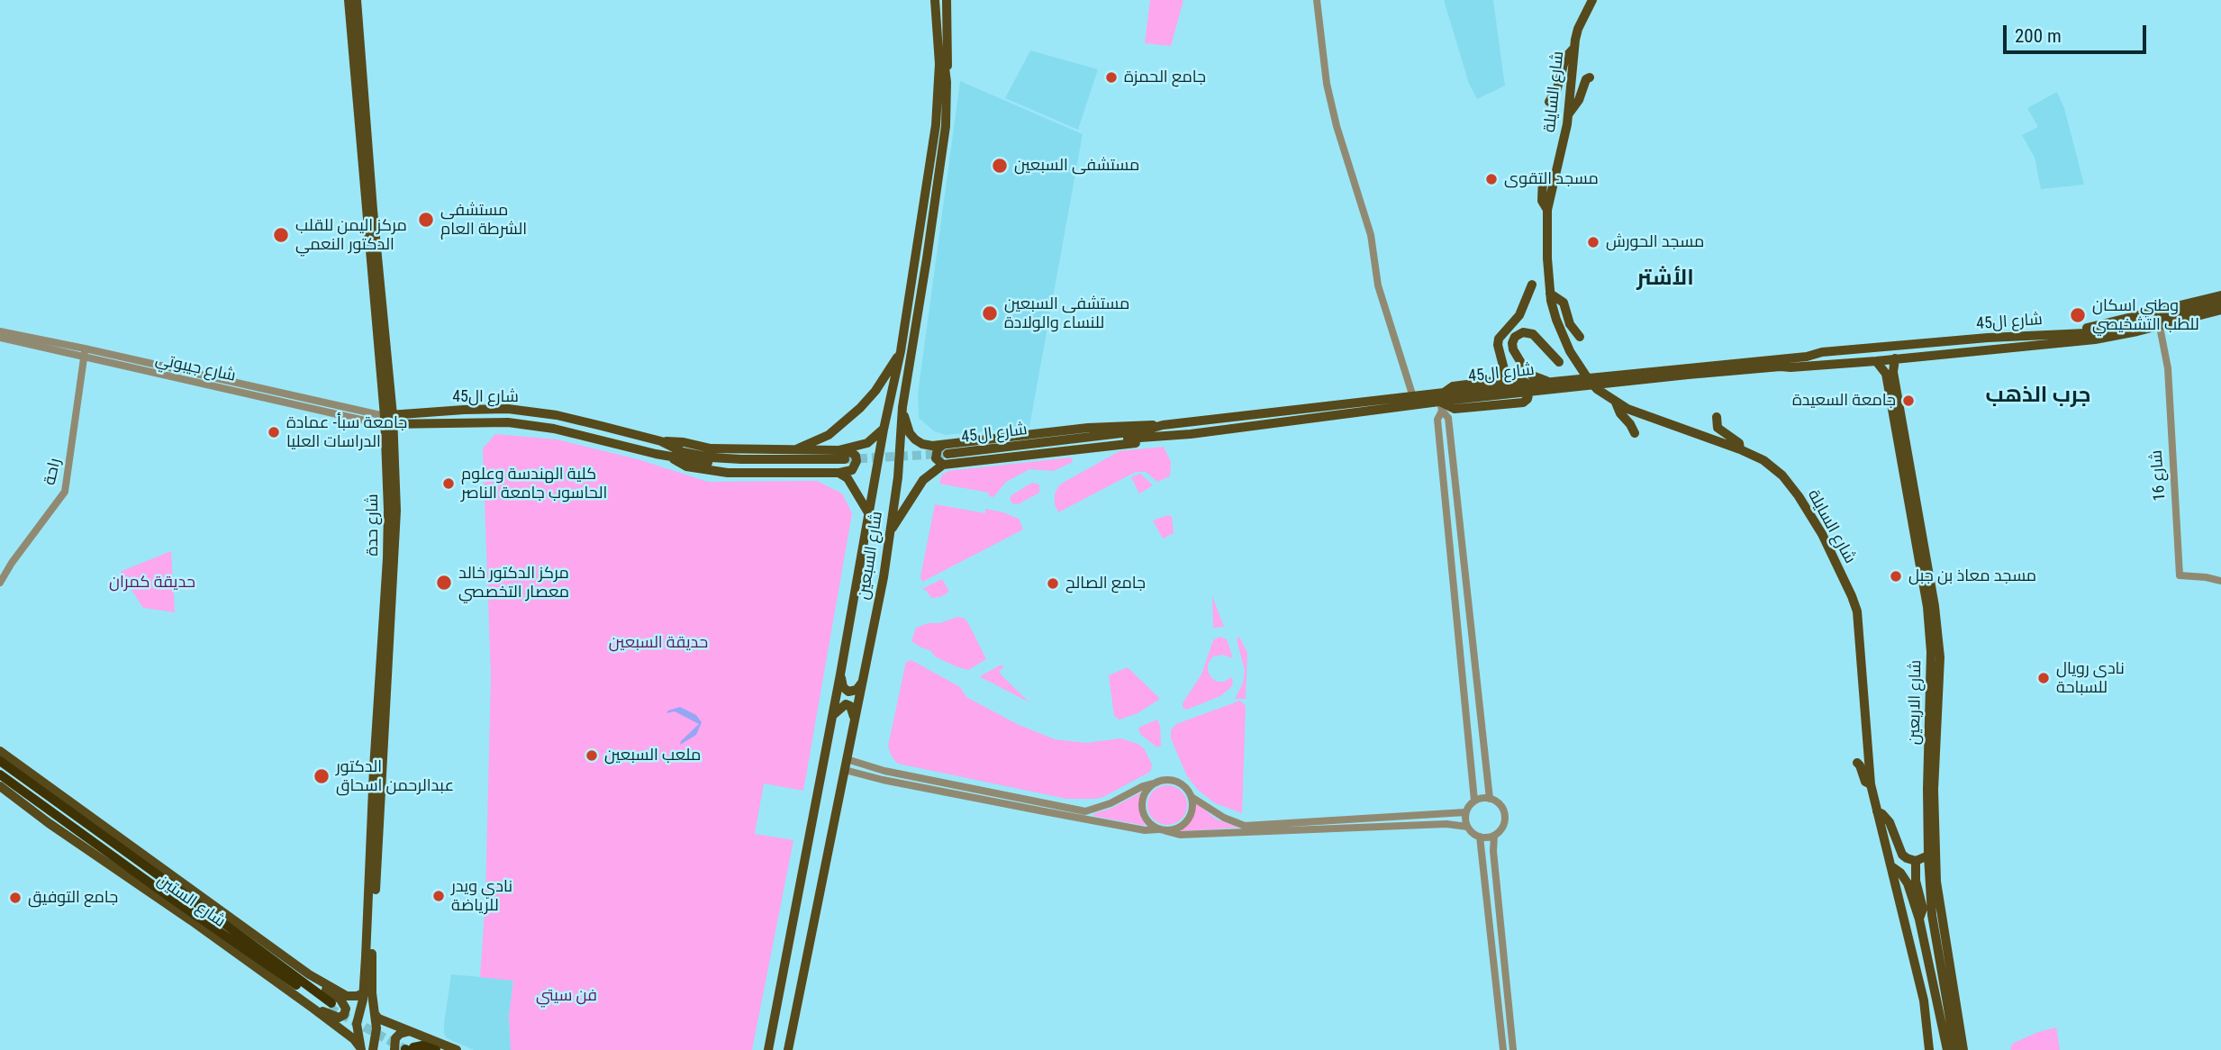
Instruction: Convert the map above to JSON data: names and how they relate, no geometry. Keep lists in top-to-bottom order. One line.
{"streets":{"highway":["شارع الستين"],"main road":["شارع السايلة","شارع ال45","شارع حدة","شارع السبعين","شارع الاربعين"],"street":["شارع جيبوتي","راحة","شارع 16"]},"crossings":[["شارع ال45","شارع جيبوتي"],["شارع ال45","شارع 16"],["شارع ال45","شارع حدة"],["شارع ال45","شارع الاربعين"],["شارع جيبوتي","راحة"],["شارع جيبوتي","شارع حدة"],["شارع حدة","شارع الستين"]],"districts":["الأشتر","جرب الذهب"],"parks":["حديقة كمران","حديقة السبعين","فن سيتي"],"places":["جامع الحمزة","مستشفى السبعين","مسجد التقوى","مستشفى الشرطة العام","مركز اليمن للقلب الدكتور النعمي","مسجد الحورش","مستشفى السبعين للنساء والولادة","وطني اسكان للطب التشخيصي","جامعة السعيدة","جامعة سبأ- عمادة الدراسات العليا","كلية الهندسة وعلوم الحاسوب جامعة الناصر","مسجد معاذ بن جبل","مركز الدكتور خالد معصار التخصصي","جامع الصالح","نادي رويال للسباحة","ملعب السبعين","الدكتور عبدالرحمن اسحاق","نادي ويدر للرياضة","جامع التوفيق"],"scale_bar":"200 m"}
